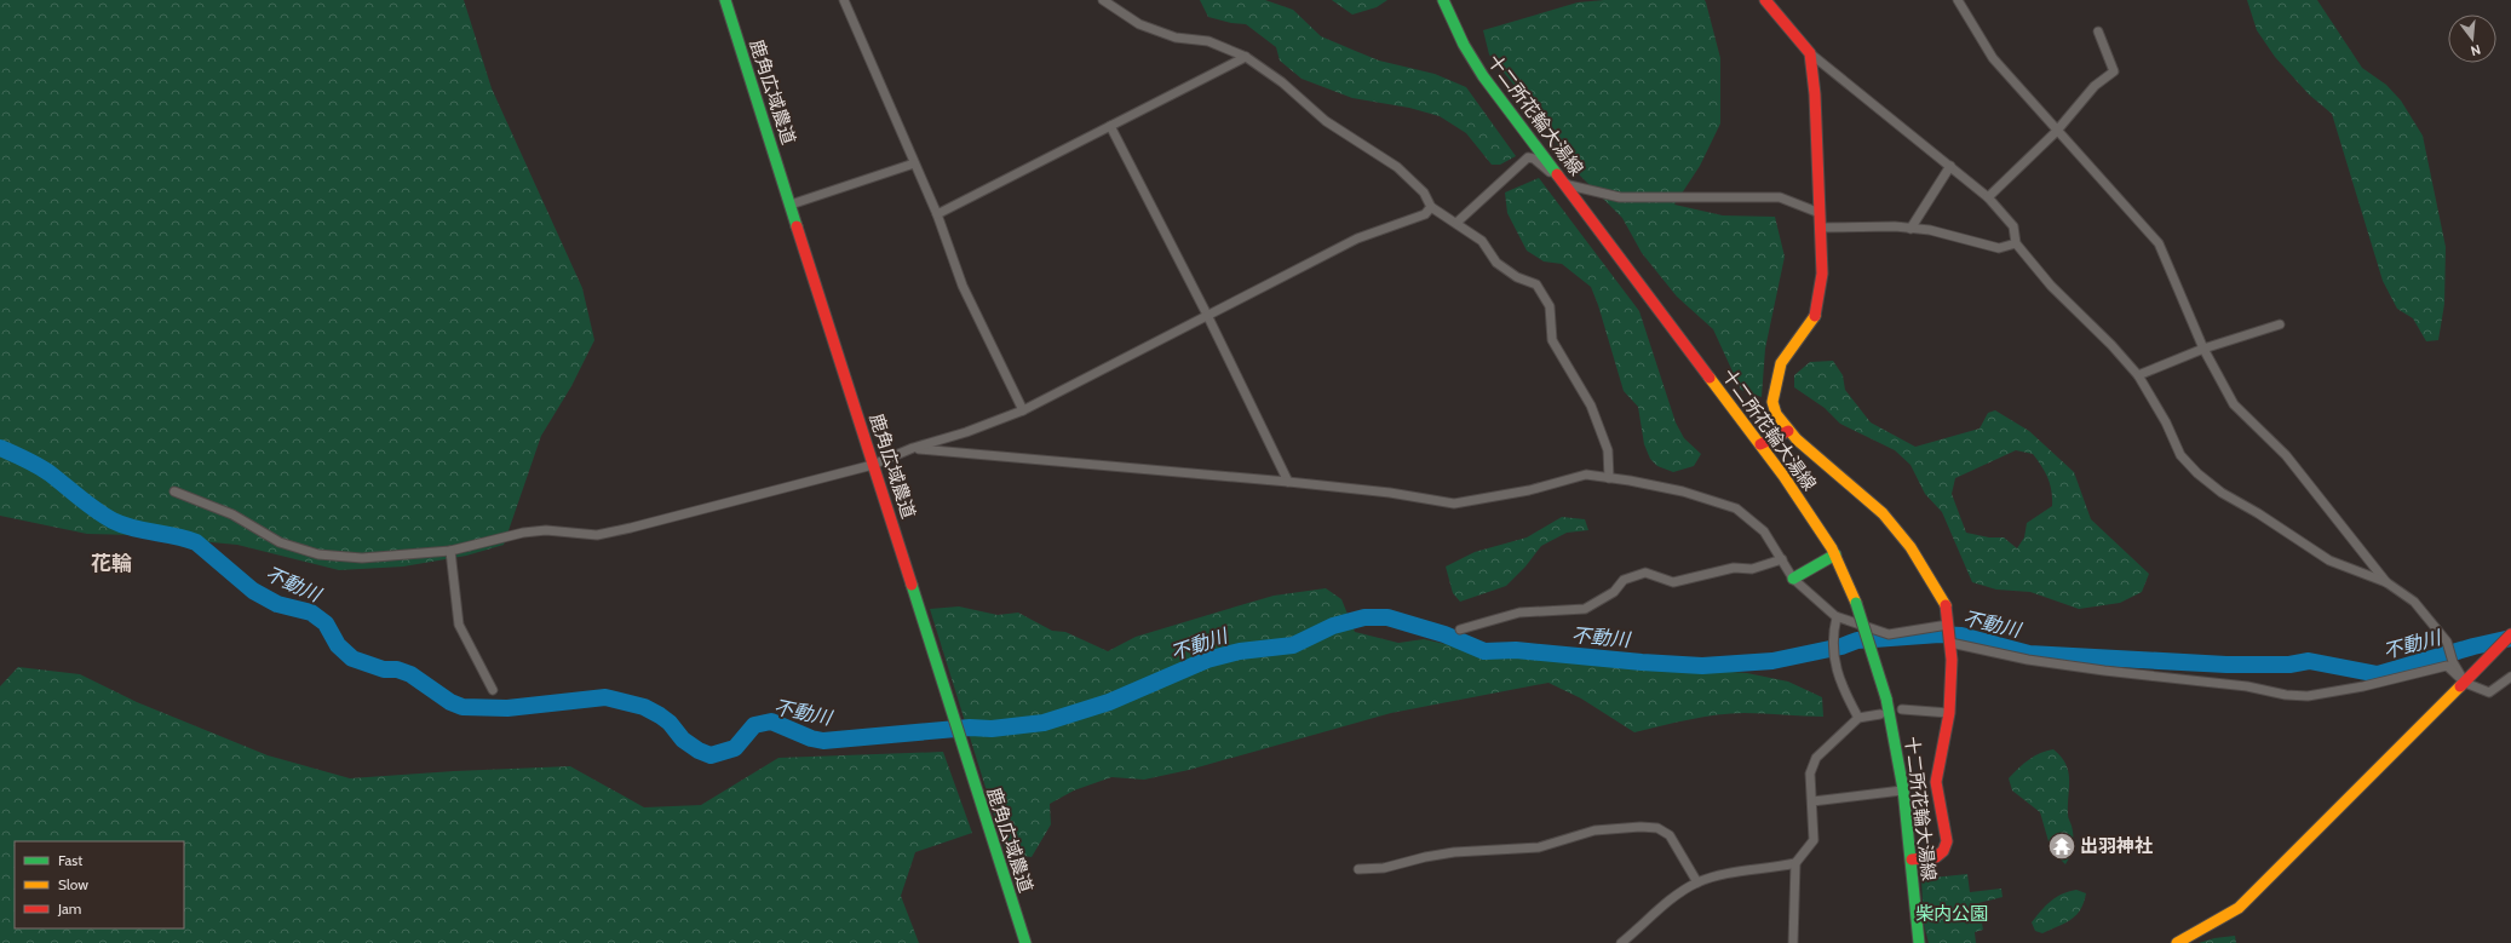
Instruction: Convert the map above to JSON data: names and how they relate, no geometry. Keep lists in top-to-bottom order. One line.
{"streets":{"street":["鹿角広域農道","十二所花輪大湯線"]},"districts":["花輪"],"water":["不動川"],"parks":["柴内公園"],"places":{"temple":["出羽神社"]},"legend":["Fast","Slow","Jam"],"north":"bottom"}
